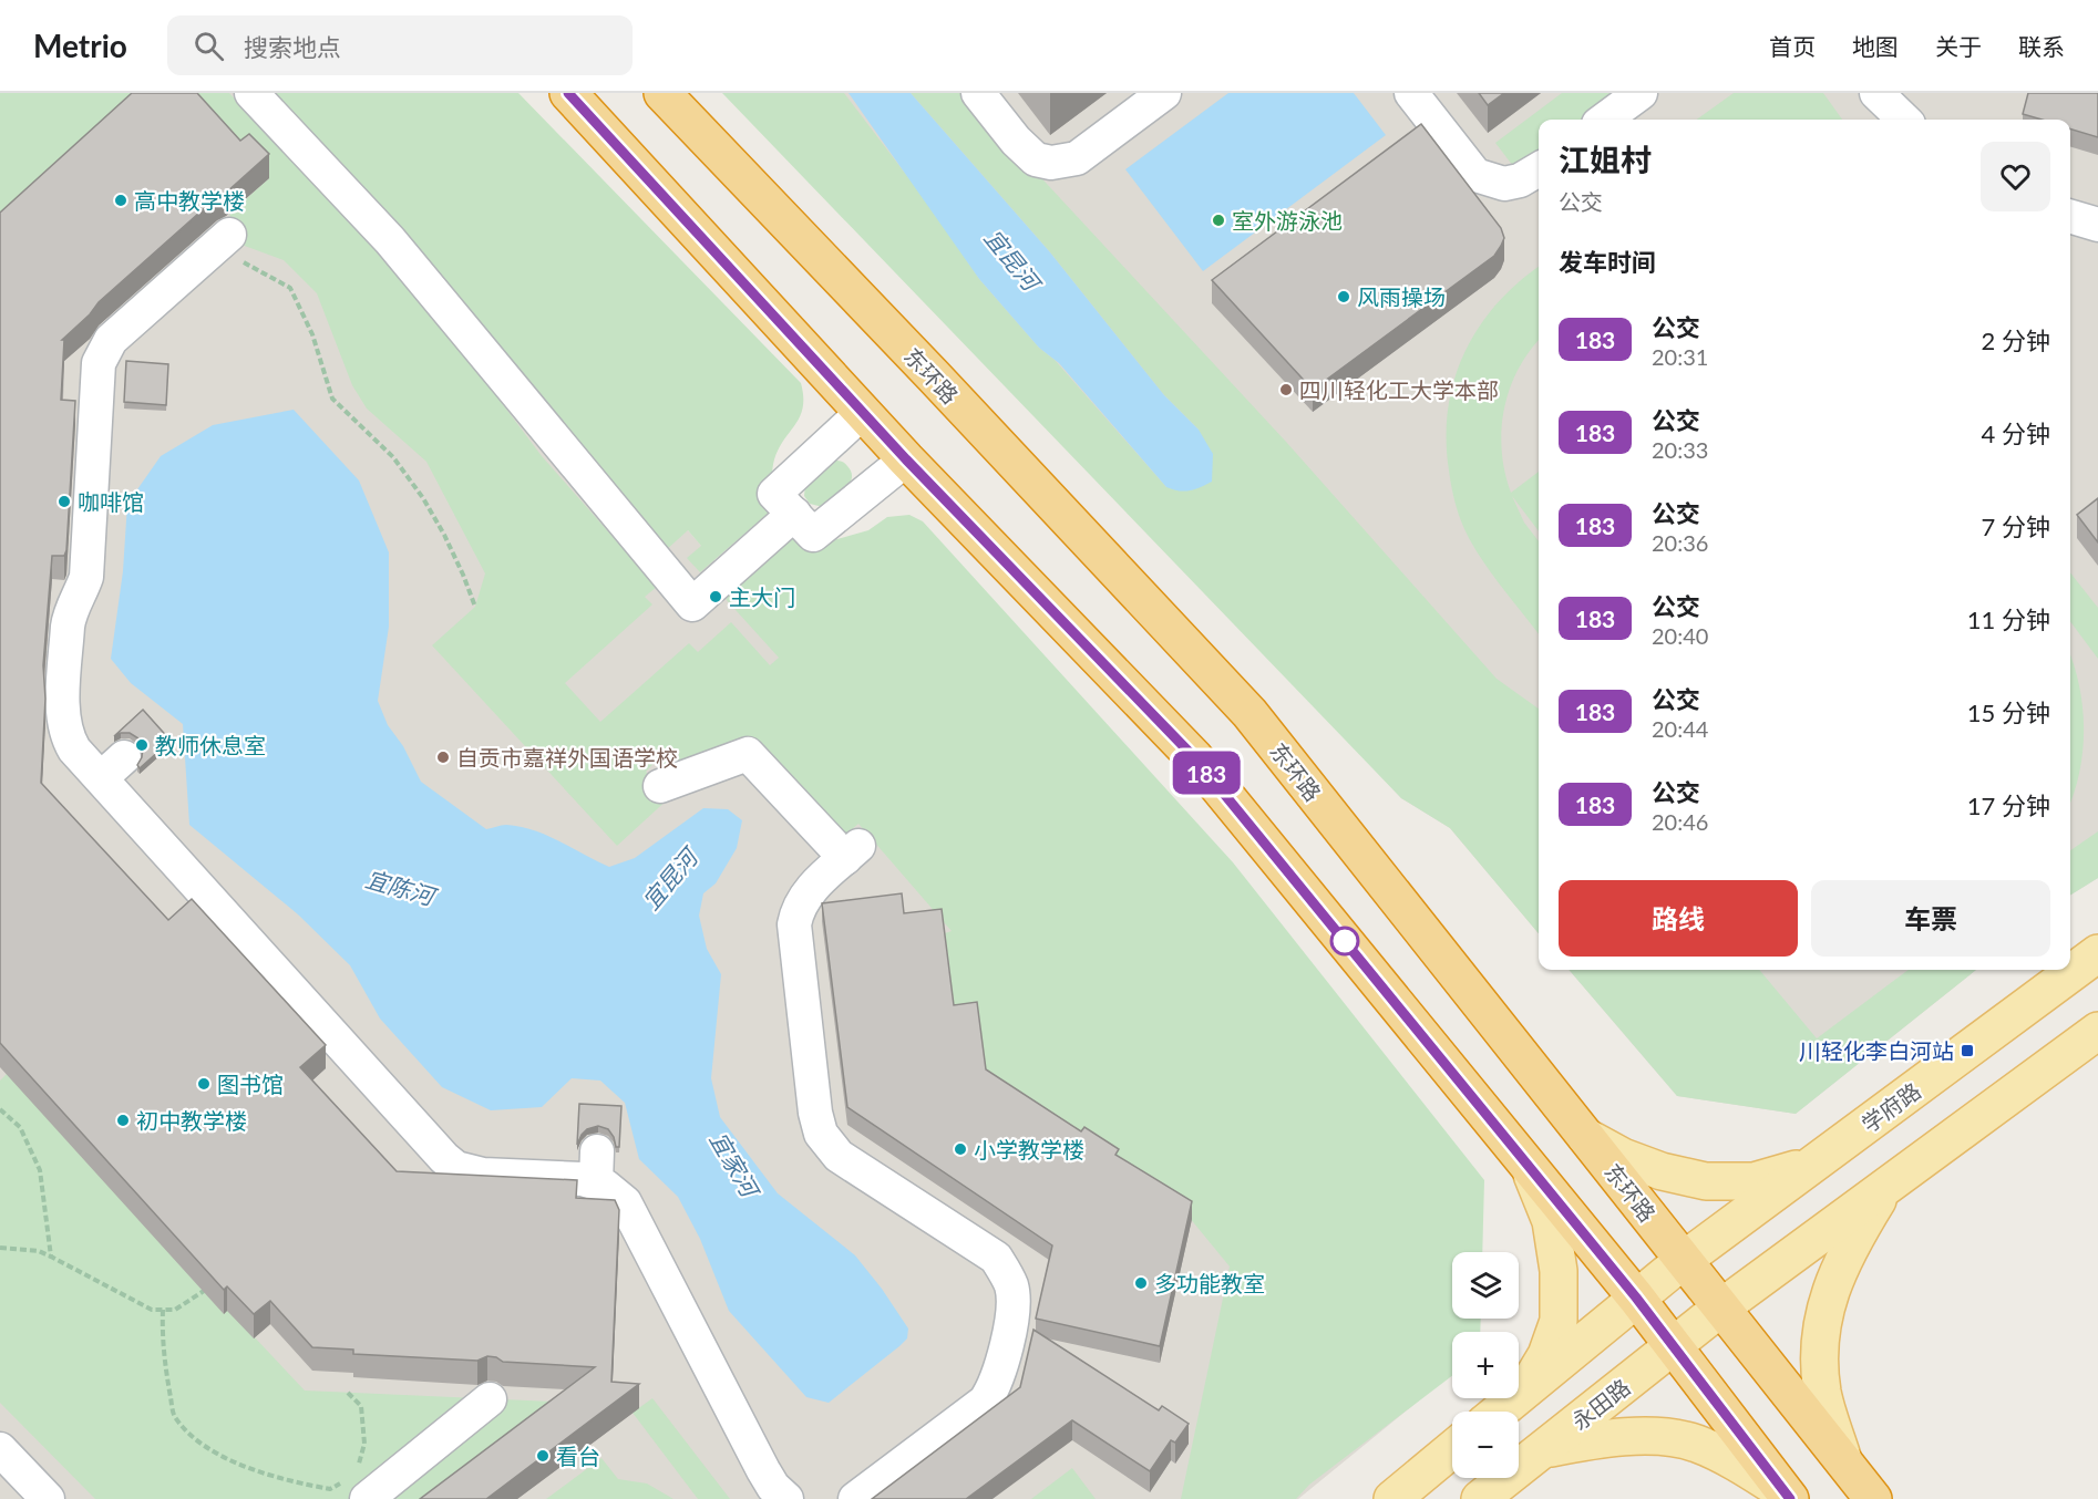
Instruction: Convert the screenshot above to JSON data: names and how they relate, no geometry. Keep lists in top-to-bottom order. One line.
{"streets":{"highway":["东环路"],"main road":["学府路","永田路"]},"crossings":[["东环路","学府路"],["东环路","永田路"]],"water":["宜昆河","宜陈河","宜家河"],"places":{"other":["高中教学楼","室外游泳池","风雨操场","四川轻化工大学本部","咖啡馆","主大门","教师休息室","自贡市嘉祥外国语学校","图书馆","初中教学楼","小学教学楼","多功能教室","看台"],"transit":["川轻化李白河站"]},"lines":["bus line 183"],"page":{"header":"Metrio","search":"搜索地点","nav":["首页","地图","关于","联系"],"on_map":"183","heading":[["江姐村","公交"],"发车时间"],"list":[{"mark":"183","name":"公交","note":"20:31","value":"2 分钟"},{"mark":"183","name":"公交","note":"20:33","value":"4 分钟"},{"mark":"183","name":"公交","note":"20:36","value":"7 分钟"},{"mark":"183","name":"公交","note":"20:40","value":"11 分钟"},{"mark":"183","name":"公交","note":"20:44","value":"15 分钟"},{"mark":"183","name":"公交","note":"20:46","value":"17 分钟"}],"buttons":["路线","车票"],"map_buttons":["+","−"]}}
